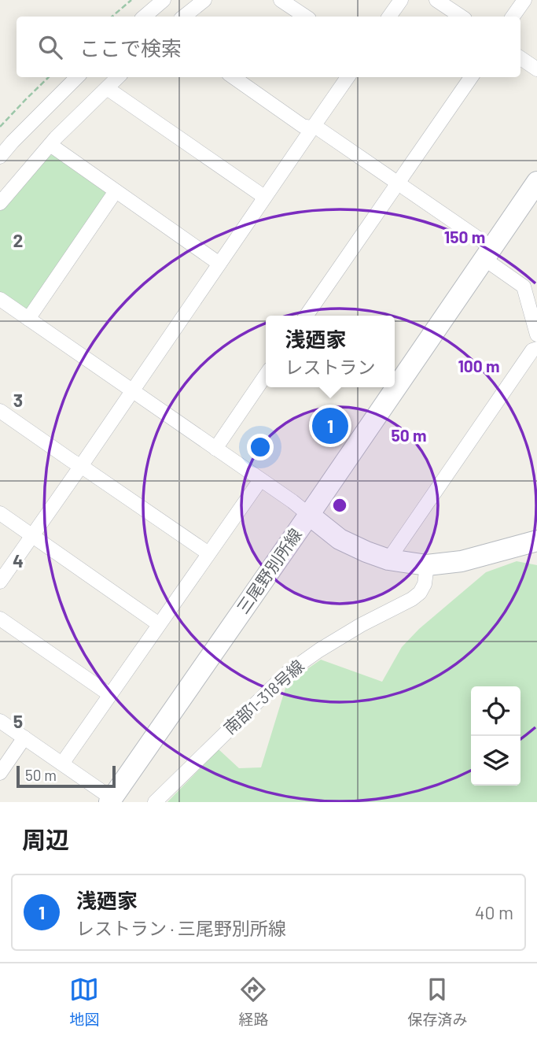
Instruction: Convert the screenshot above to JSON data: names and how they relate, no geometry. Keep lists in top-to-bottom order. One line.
{"streets":{"main road":["三尾野別所線"],"street":["南部1-318号線"]},"crossings":[["三尾野別所線","南部1-318号線"]],"scale_bar":"50 m","page":{"search":"ここで検索","popup":["浅廼家","レストラン"],"pins":"1","scale":"50 m","heading":"周辺","list":[{"mark":"1","name":"浅廼家","note":"レストラン · 三尾野別所線","value":"40 m"}],"nav":["地図","経路","保存済み"]},"grid":{"rows":["2","3","4","5"]},"rings":["150 m","100 m","50 m"]}
